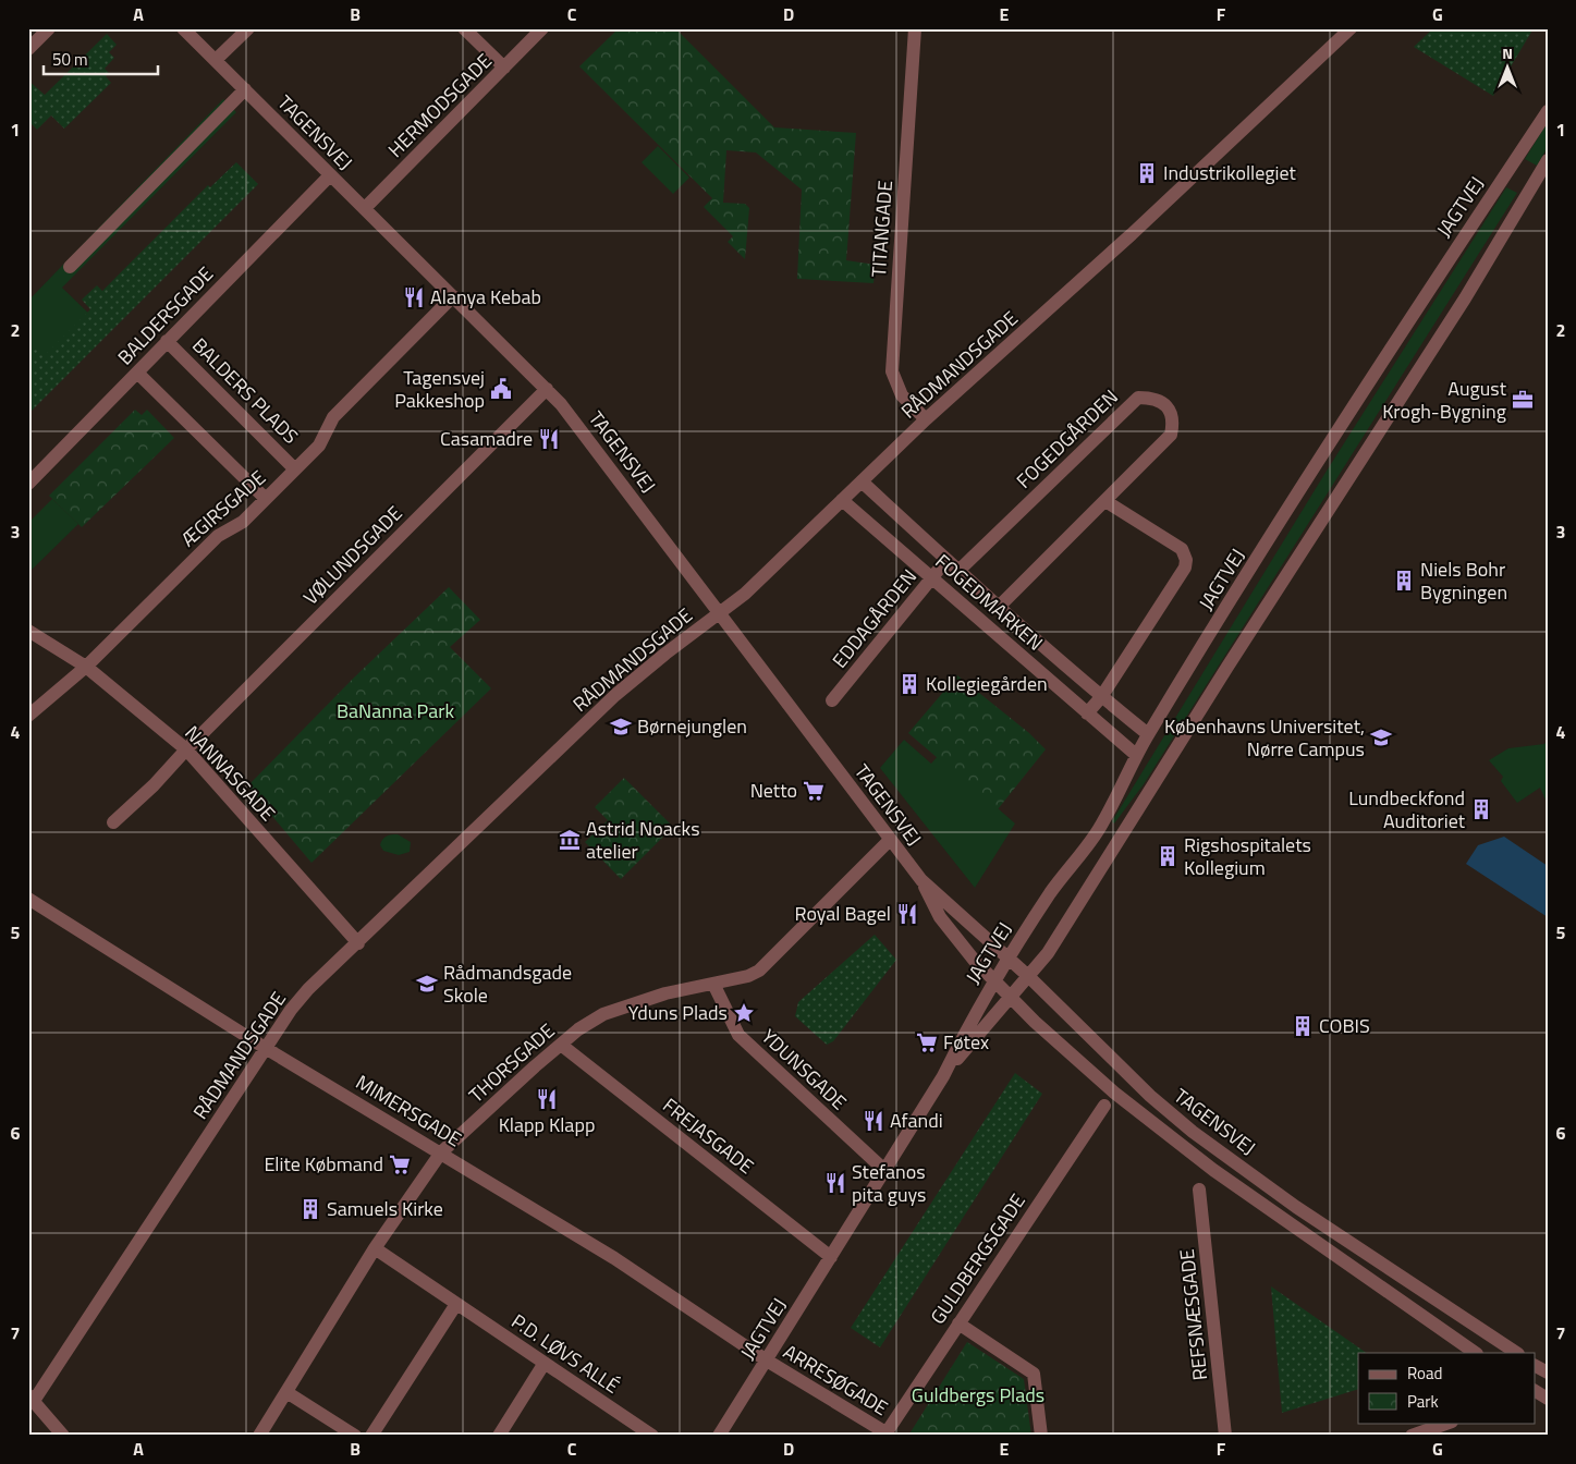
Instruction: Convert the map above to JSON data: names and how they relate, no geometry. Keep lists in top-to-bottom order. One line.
{"streets":{"street":["HERMODSGADE","TAGENSVEJ","JAGTVEJ","TITANGADE","BALDERSGADE","RÅDMANDSGADE","BALDERS PLADS","FOGEDGÅRDEN","ÆGIRSGADE","VØLUNDSGADE","FOGEDMARKEN","EDDAGÅRDEN","NANNASGADE","THORSGADE","YDUNSGADE","MIMERSGADE","FREJASGADE","GULDBERGSGADE","REFSNÆSGADE","P.D. LØVS ALLÉ","ARRESØGADE"]},"crossings":[["HERMODSGADE","TAGENSVEJ"],["TAGENSVEJ","JAGTVEJ"],["TAGENSVEJ","BALDERSGADE"],["TAGENSVEJ","RÅDMANDSGADE"],["TAGENSVEJ","ÆGIRSGADE"],["TAGENSVEJ","VØLUNDSGADE"],["TAGENSVEJ","THORSGADE"],["JAGTVEJ","FOGEDMARKEN"],["JAGTVEJ","YDUNSGADE"],["JAGTVEJ","MIMERSGADE"],["JAGTVEJ","FREJASGADE"],["JAGTVEJ","ARRESØGADE"],["TITANGADE","RÅDMANDSGADE"],["BALDERSGADE","BALDERS PLADS"],["RÅDMANDSGADE","FOGEDMARKEN"],["RÅDMANDSGADE","NANNASGADE"],["RÅDMANDSGADE","MIMERSGADE"],["BALDERS PLADS","ÆGIRSGADE"],["FOGEDGÅRDEN","FOGEDMARKEN"],["ÆGIRSGADE","NANNASGADE"],["VØLUNDSGADE","NANNASGADE"],["FOGEDMARKEN","EDDAGÅRDEN"],["THORSGADE","YDUNSGADE"],["THORSGADE","MIMERSGADE"],["THORSGADE","FREJASGADE"],["THORSGADE","P.D. LØVS ALLÉ"],["MIMERSGADE","ARRESØGADE"],["GULDBERGSGADE","ARRESØGADE"]],"parks":["BaNanna Park","Guldbergs Plads"],"places":{"building":["Industrikollegiet","Niels Bohr Bygningen","Kollegiegården","Lundbeckfond Auditoriet","Rigshospitalets Kollegium","COBIS","Samuels Kirke"],"restaurant":["Alanya Kebab","Casamadre","Royal Bagel","Klapp Klapp","Afandi","Stefanos pita guys"],"public building":["Tagensvej Pakkeshop"],"office":["August Krogh-Bygning"],"school or university":["Børnejunglen","Københavns Universitet, Nørre Campus","Rådmandsgade Skole"],"supermarket":["Netto","Føtex","Elite Købmand"],"museum":["Astrid Noacks atelier"],"place":["Yduns Plads"]},"legend":["Road","Park"],"scale_bar":"50 m","north":"top","grid":{"columns":["A","B","C","D","E","F","G"],"rows":["1","2","3","4","5","6","7"]}}
